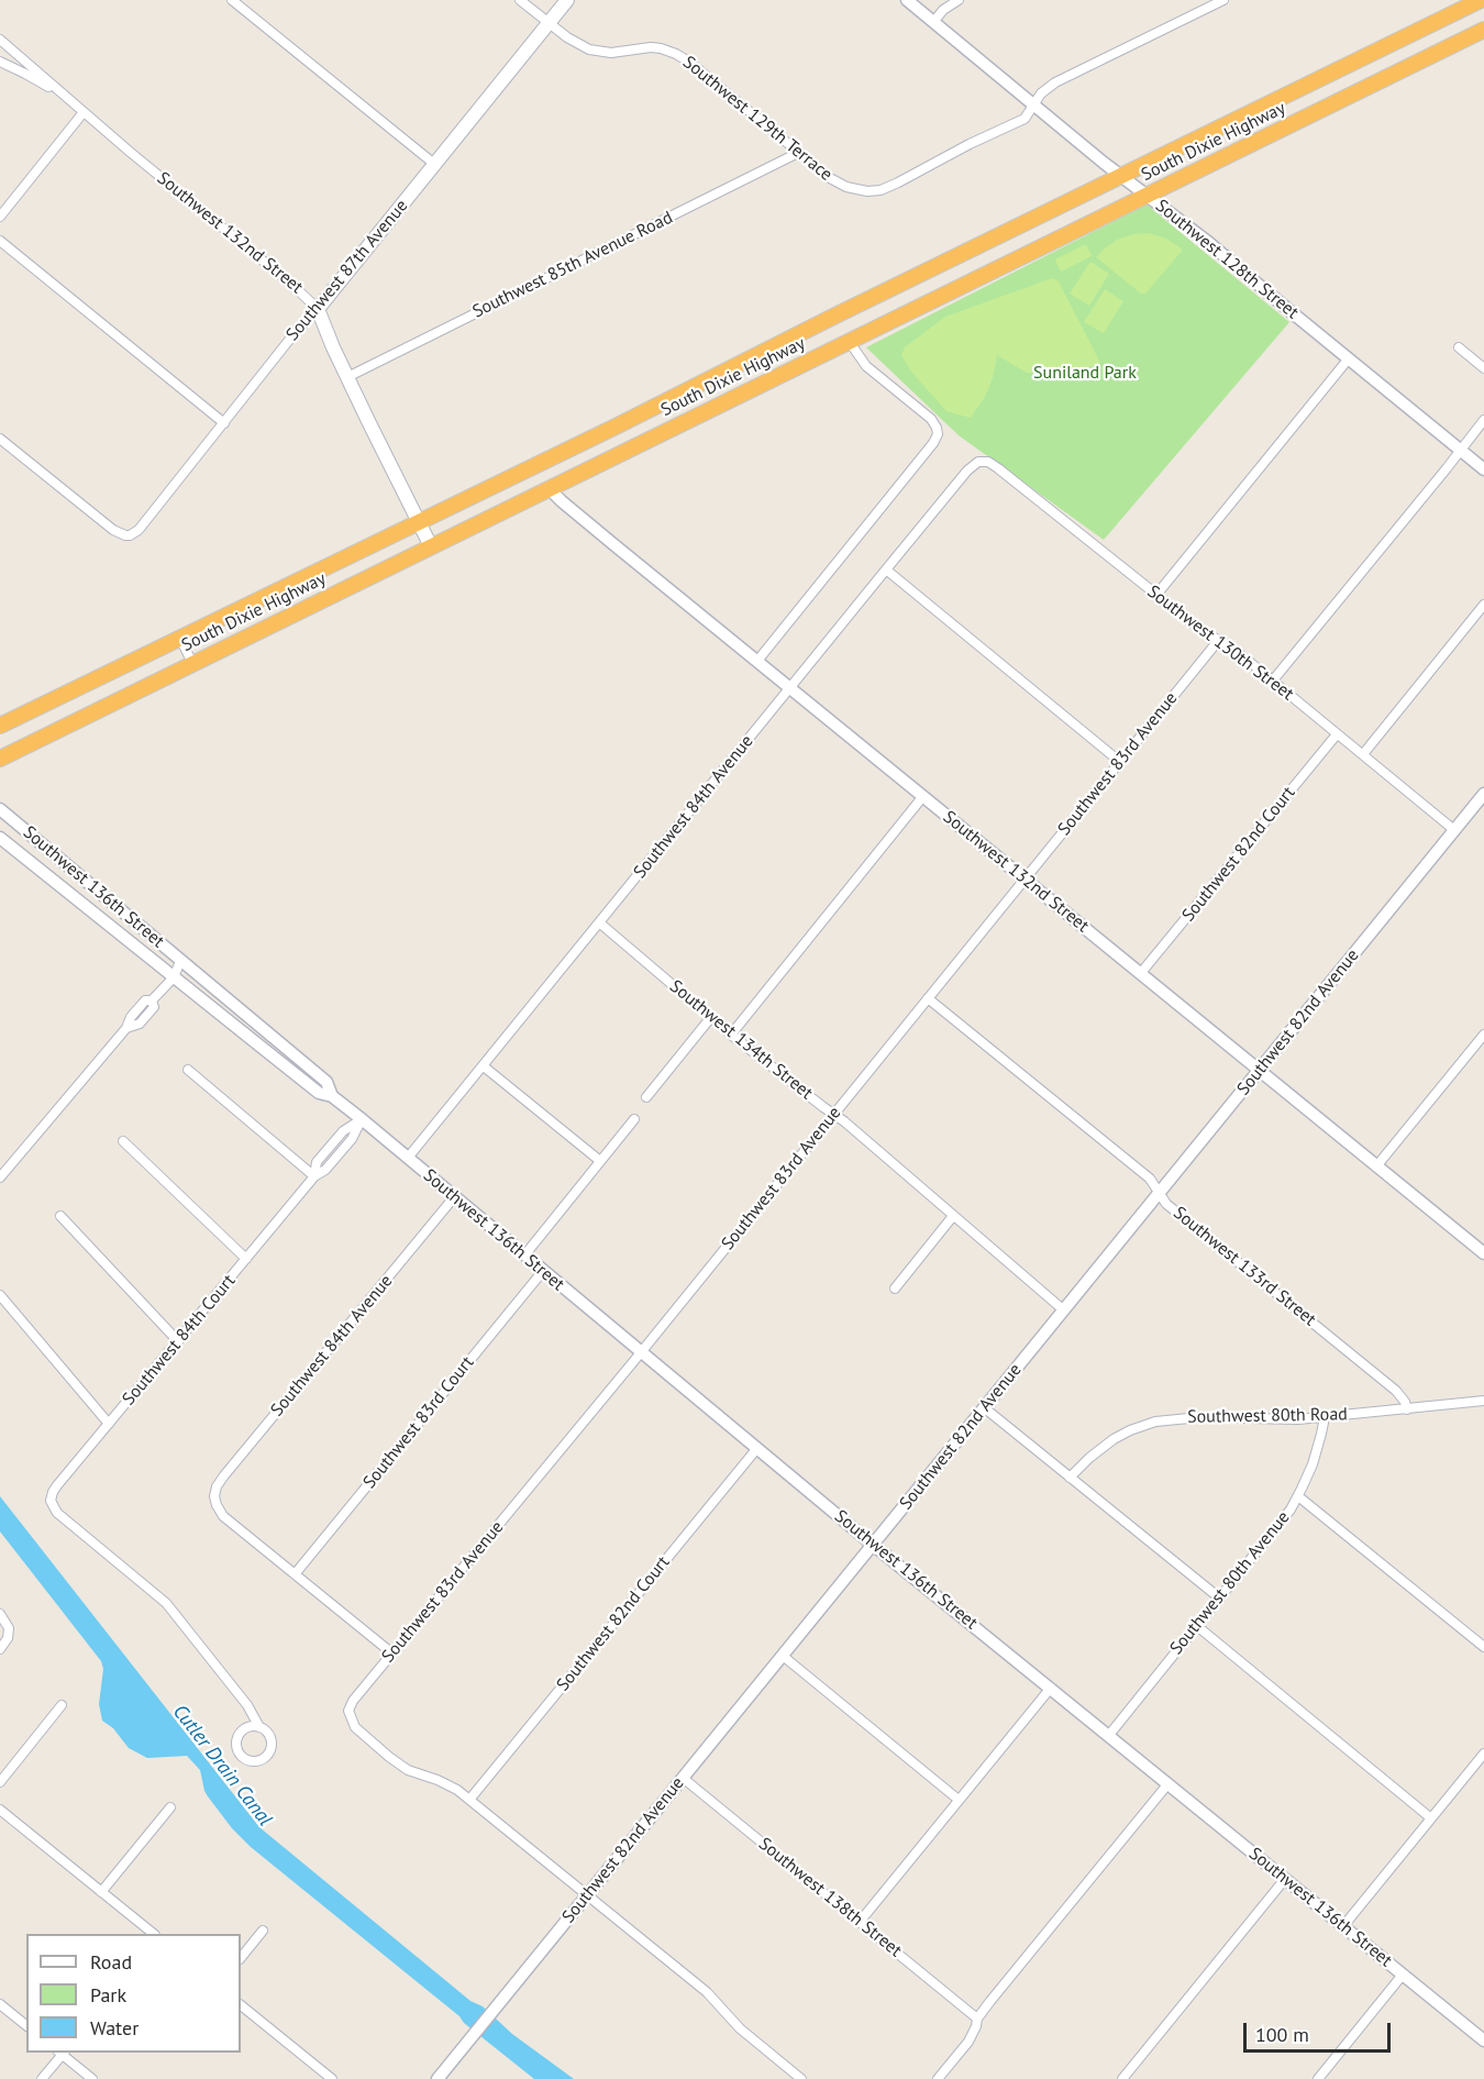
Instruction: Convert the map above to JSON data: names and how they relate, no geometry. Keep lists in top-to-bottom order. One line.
{"streets":{"highway":["South Dixie Highway"],"main road":["Southwest 132nd Street","Southwest 87th Avenue"],"street":["Southwest 129th Terrace","Southwest 128th Street","Southwest 85th Avenue Road","Southwest 130th Street","Southwest 83rd Avenue","Southwest 84th Avenue","Southwest 82nd Court","Southwest 136th Street","Southwest 82nd Avenue","Southwest 134th Street","Southwest 133rd Street","Southwest 84th Court","Southwest 80th Road","Southwest 83rd Court","Southwest 80th Avenue","Southwest 138th Street"]},"crossings":[["Southwest 129th Terrace","Southwest 128th Street"],["Southwest 129th Terrace","Southwest 85th Avenue Road"],["Southwest 129th Terrace","Southwest 87th Avenue"],["South Dixie Highway","Southwest 132nd Street"],["South Dixie Highway","Southwest 128th Street"],["Southwest 132nd Street","Southwest 85th Avenue Road"],["Southwest 132nd Street","Southwest 87th Avenue"],["Southwest 132nd Street","Southwest 83rd Avenue"],["Southwest 132nd Street","Southwest 84th Avenue"],["Southwest 132nd Street","Southwest 82nd Court"],["Southwest 132nd Street","Southwest 82nd Avenue"],["Southwest 130th Street","Southwest 83rd Avenue"],["Southwest 130th Street","Southwest 84th Avenue"],["Southwest 130th Street","Southwest 82nd Court"],["Southwest 130th Street","Southwest 82nd Avenue"],["Southwest 83rd Avenue","Southwest 82nd Court"],["Southwest 83rd Avenue","Southwest 136th Street"],["Southwest 83rd Avenue","Southwest 134th Street"],["Southwest 83rd Avenue","Southwest 133rd Street"],["Southwest 84th Avenue","Southwest 136th Street"],["Southwest 84th Avenue","Southwest 134th Street"],["Southwest 84th Avenue","Southwest 83rd Court"],["Southwest 82nd Court","Southwest 136th Street"],["Southwest 136th Street","Southwest 82nd Avenue"],["Southwest 136th Street","Southwest 84th Court"],["Southwest 136th Street","Southwest 83rd Court"],["Southwest 136th Street","Southwest 80th Avenue"],["Southwest 82nd Avenue","Southwest 134th Street"],["Southwest 82nd Avenue","Southwest 133rd Street"],["Southwest 82nd Avenue","Southwest 138th Street"],["Southwest 133rd Street","Southwest 80th Road"],["Southwest 80th Road","Southwest 80th Avenue"]],"water":["Cutler Drain Canal"],"parks":["Suniland Park"],"legend":["Road","Park","Water"],"scale_bar":"100 m"}
